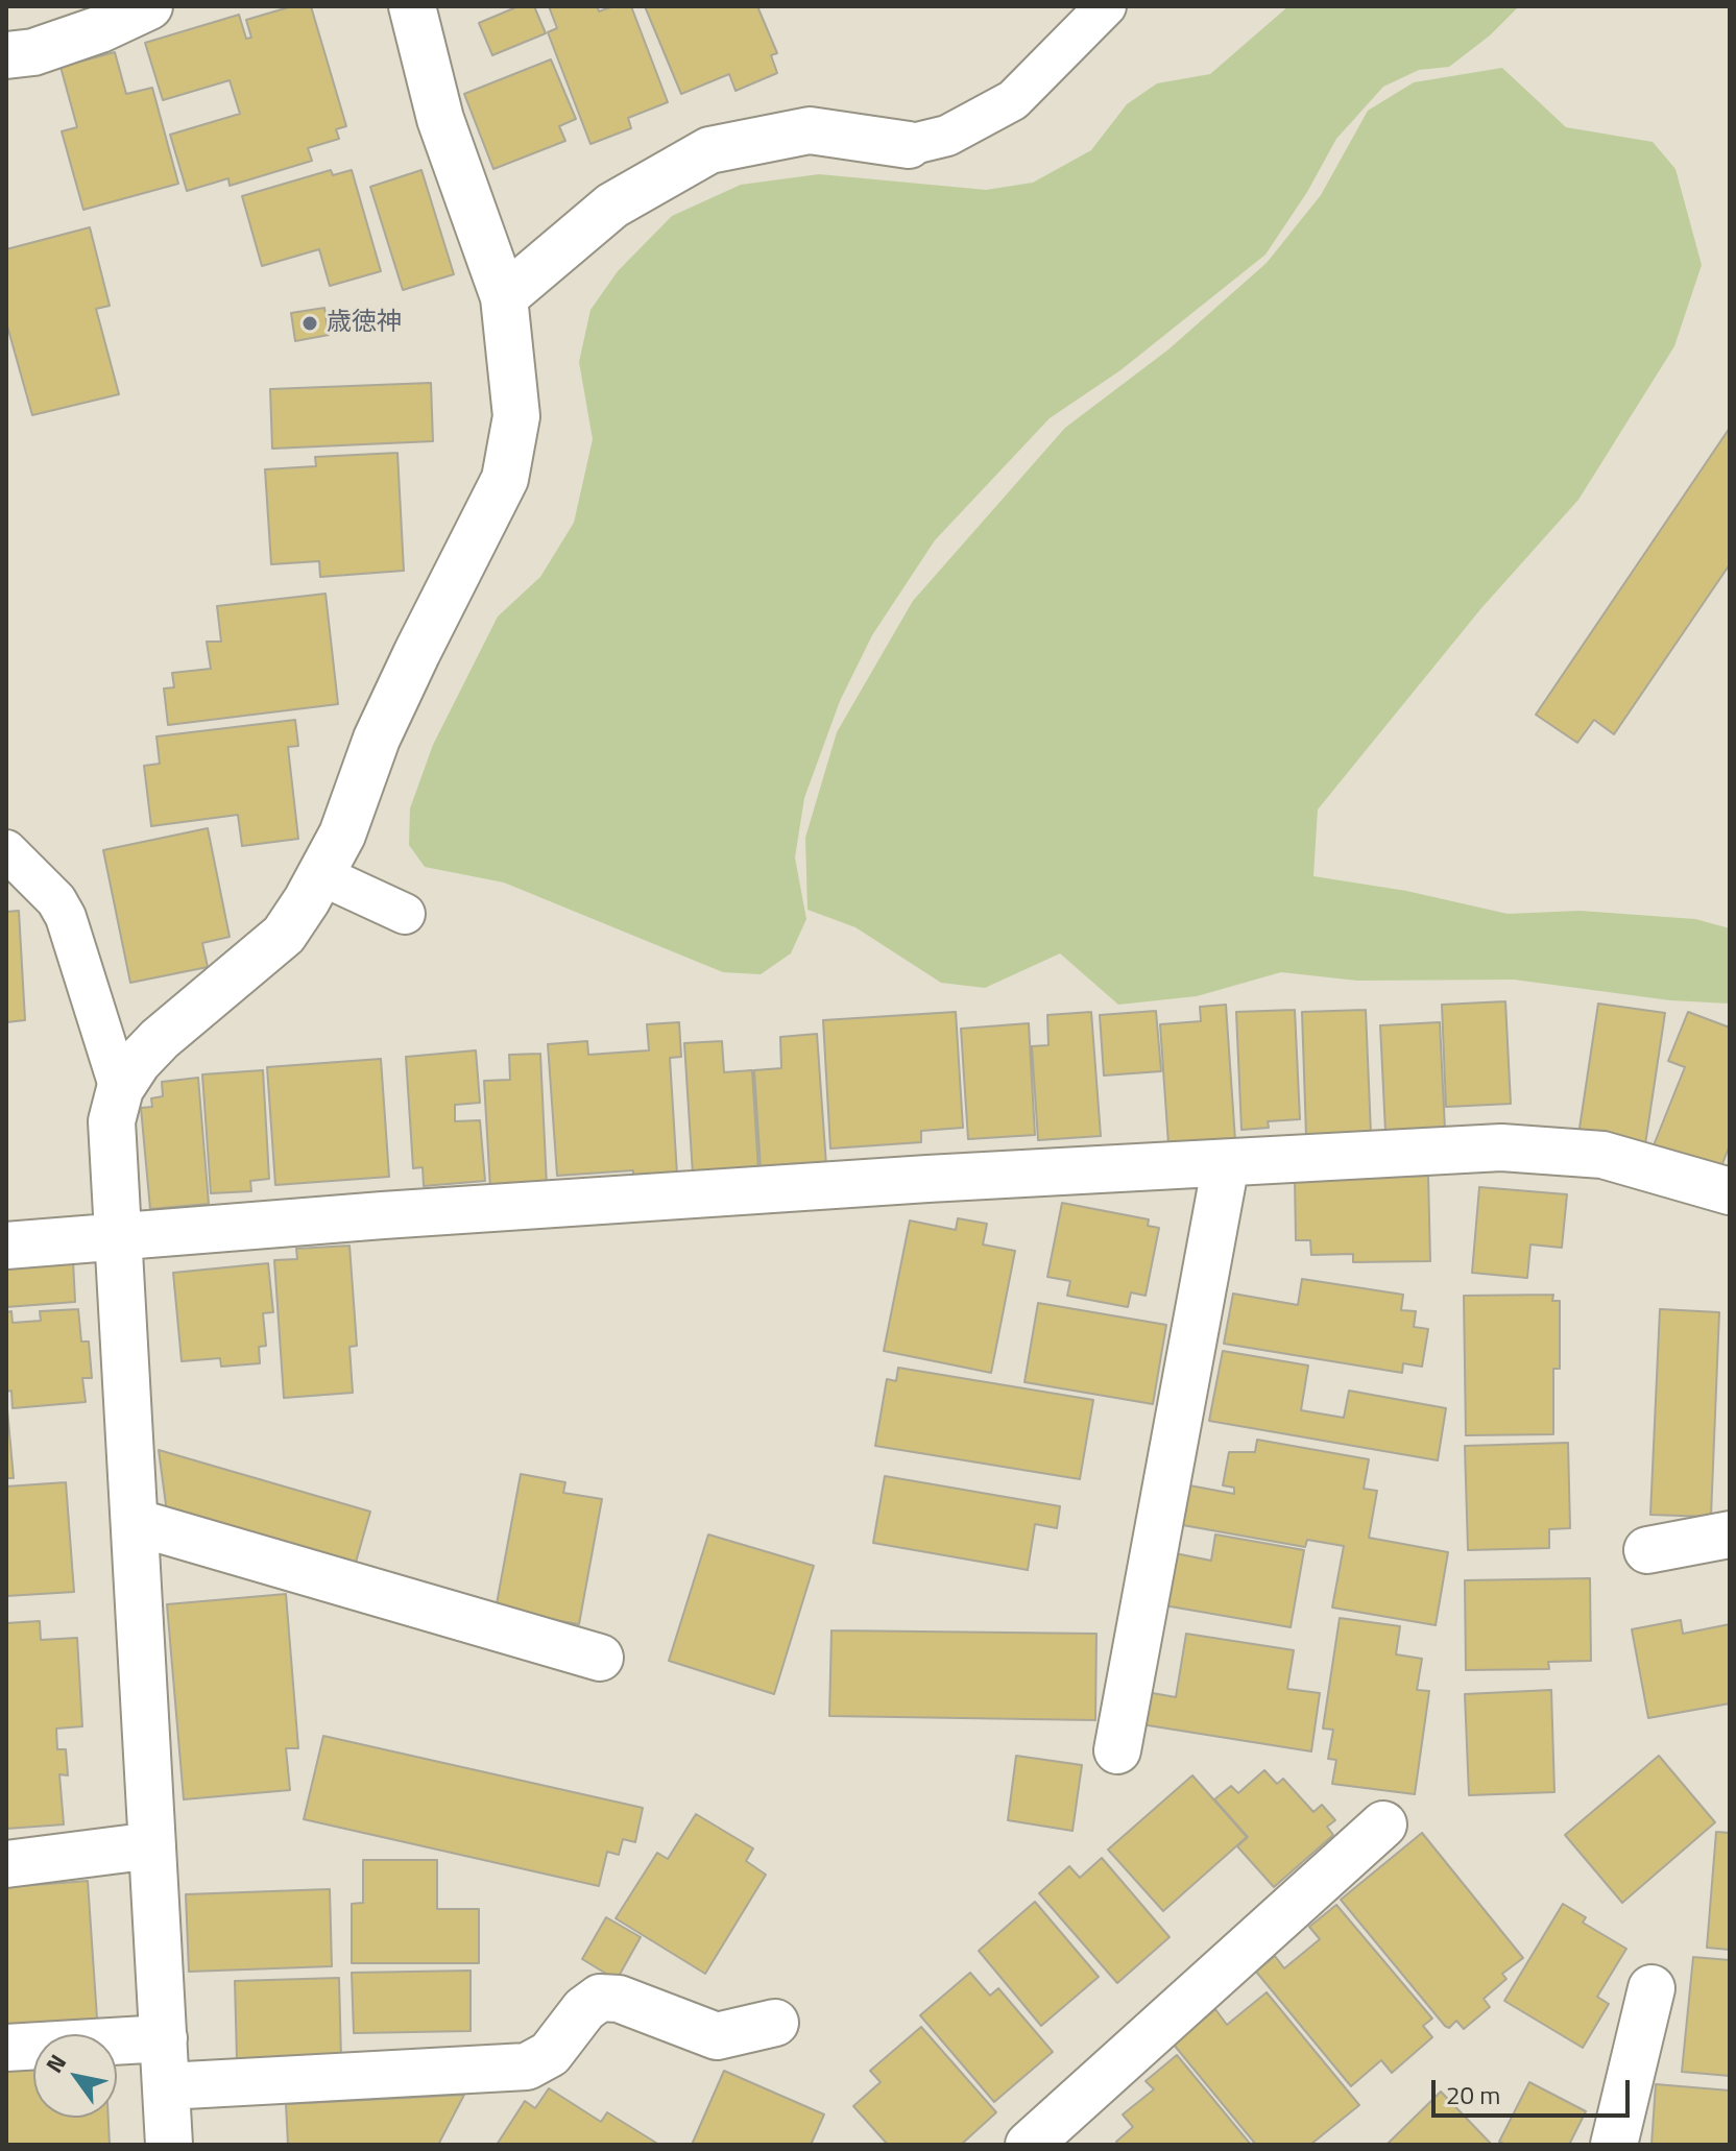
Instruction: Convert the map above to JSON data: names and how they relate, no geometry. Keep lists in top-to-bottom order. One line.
{"places":["歳徳神"],"scale_bar":"20 m","north":"top left"}
